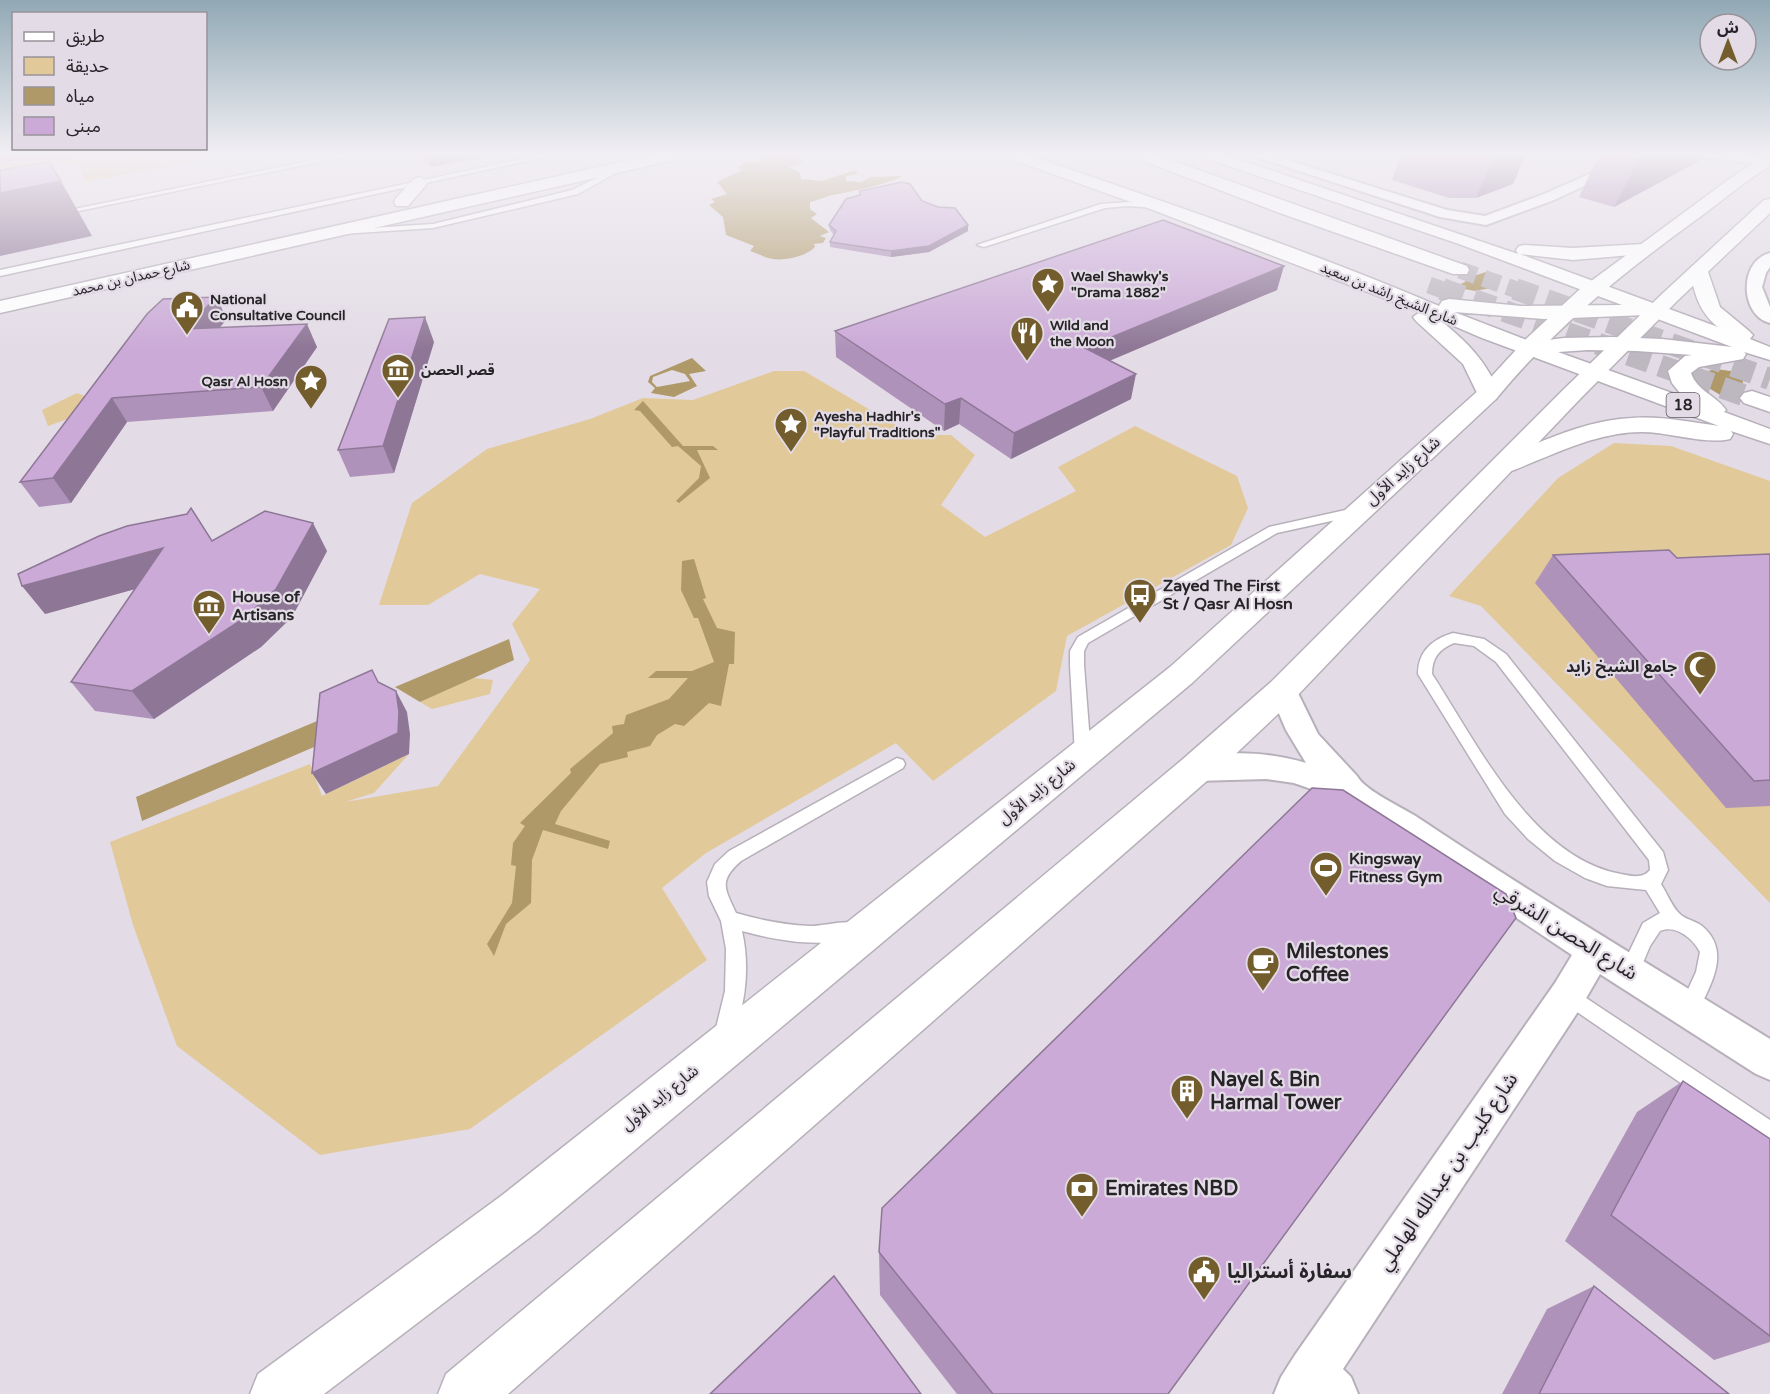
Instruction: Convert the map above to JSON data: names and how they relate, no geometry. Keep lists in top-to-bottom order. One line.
{"streets":{"main road":["شارع حمدان بن محمد","شارع الشيخ راشد بن سعيد","18","شارع زايد الأول"],"street":["شارع الحصن الشرقي","شارع كليب بن عبدالله الهاملي"]},"crossings":[["شارع الشيخ راشد بن سعيد","شارع زايد الأول"],["شارع الحصن الشرقي","شارع كليب بن عبدالله الهاملي"]],"places":{"place":["Wael Shawky's \"Drama 1882\"","Qasr Al Hosn","Ayesha Hadhir's \"Playful Traditions\""],"public building":["National Consultative Council","سفارة أستراليا"],"restaurant":["Wild and the Moon"],"museum":["قصر الحصن","House of Artisans"],"bus stop":["Zayed The First St / Qasr Al Hosn"],"mosque":["جامع الشيخ زايد"],"sports":["Kingsway Fitness Gym"],"cafe":["Milestones Coffee"],"building":["Nayel & Bin Harmal Tower"],"bank":["Emirates NBD"]},"legend":["طريق","حديقة","مياه","مبنى"],"north":"top"}
